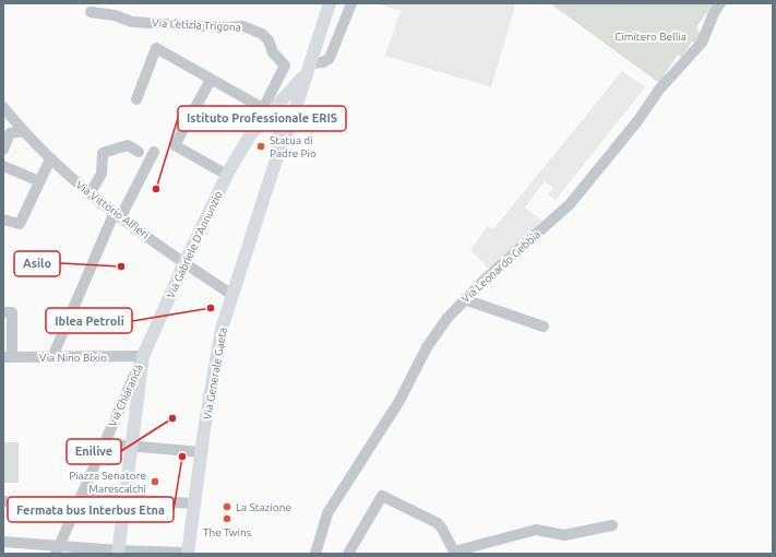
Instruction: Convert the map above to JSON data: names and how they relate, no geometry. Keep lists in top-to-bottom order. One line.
{"streets":{"main road":["Via Gabriele D'Annunzio","Via Generale Gaeta"],"street":["Via Letizia Trigona","Via Vittorio Alfieri","Via Leonardo Gebbia","Via Nino Bixio","Via Chiarandà"]},"crossings":[["Via Letizia Trigona","Via Gabriele D'Annunzio"],["Via Vittorio Alfieri","Via Gabriele D'Annunzio"],["Via Vittorio Alfieri","Via Generale Gaeta"],["Via Gabriele D'Annunzio","Via Nino Bixio"],["Via Gabriele D'Annunzio","Via Chiarandà"],["Via Nino Bixio","Via Chiarandà"]],"parks":["Cimitero Bellia"],"places":["Statua di Padre Pio","Istituto Professionale ERIS","Asilo","Iblea Petroli","Enilive","Fermata bus Interbus Etna","Piazza Senatore Marescalchi","La Stazione","The Twins"]}
